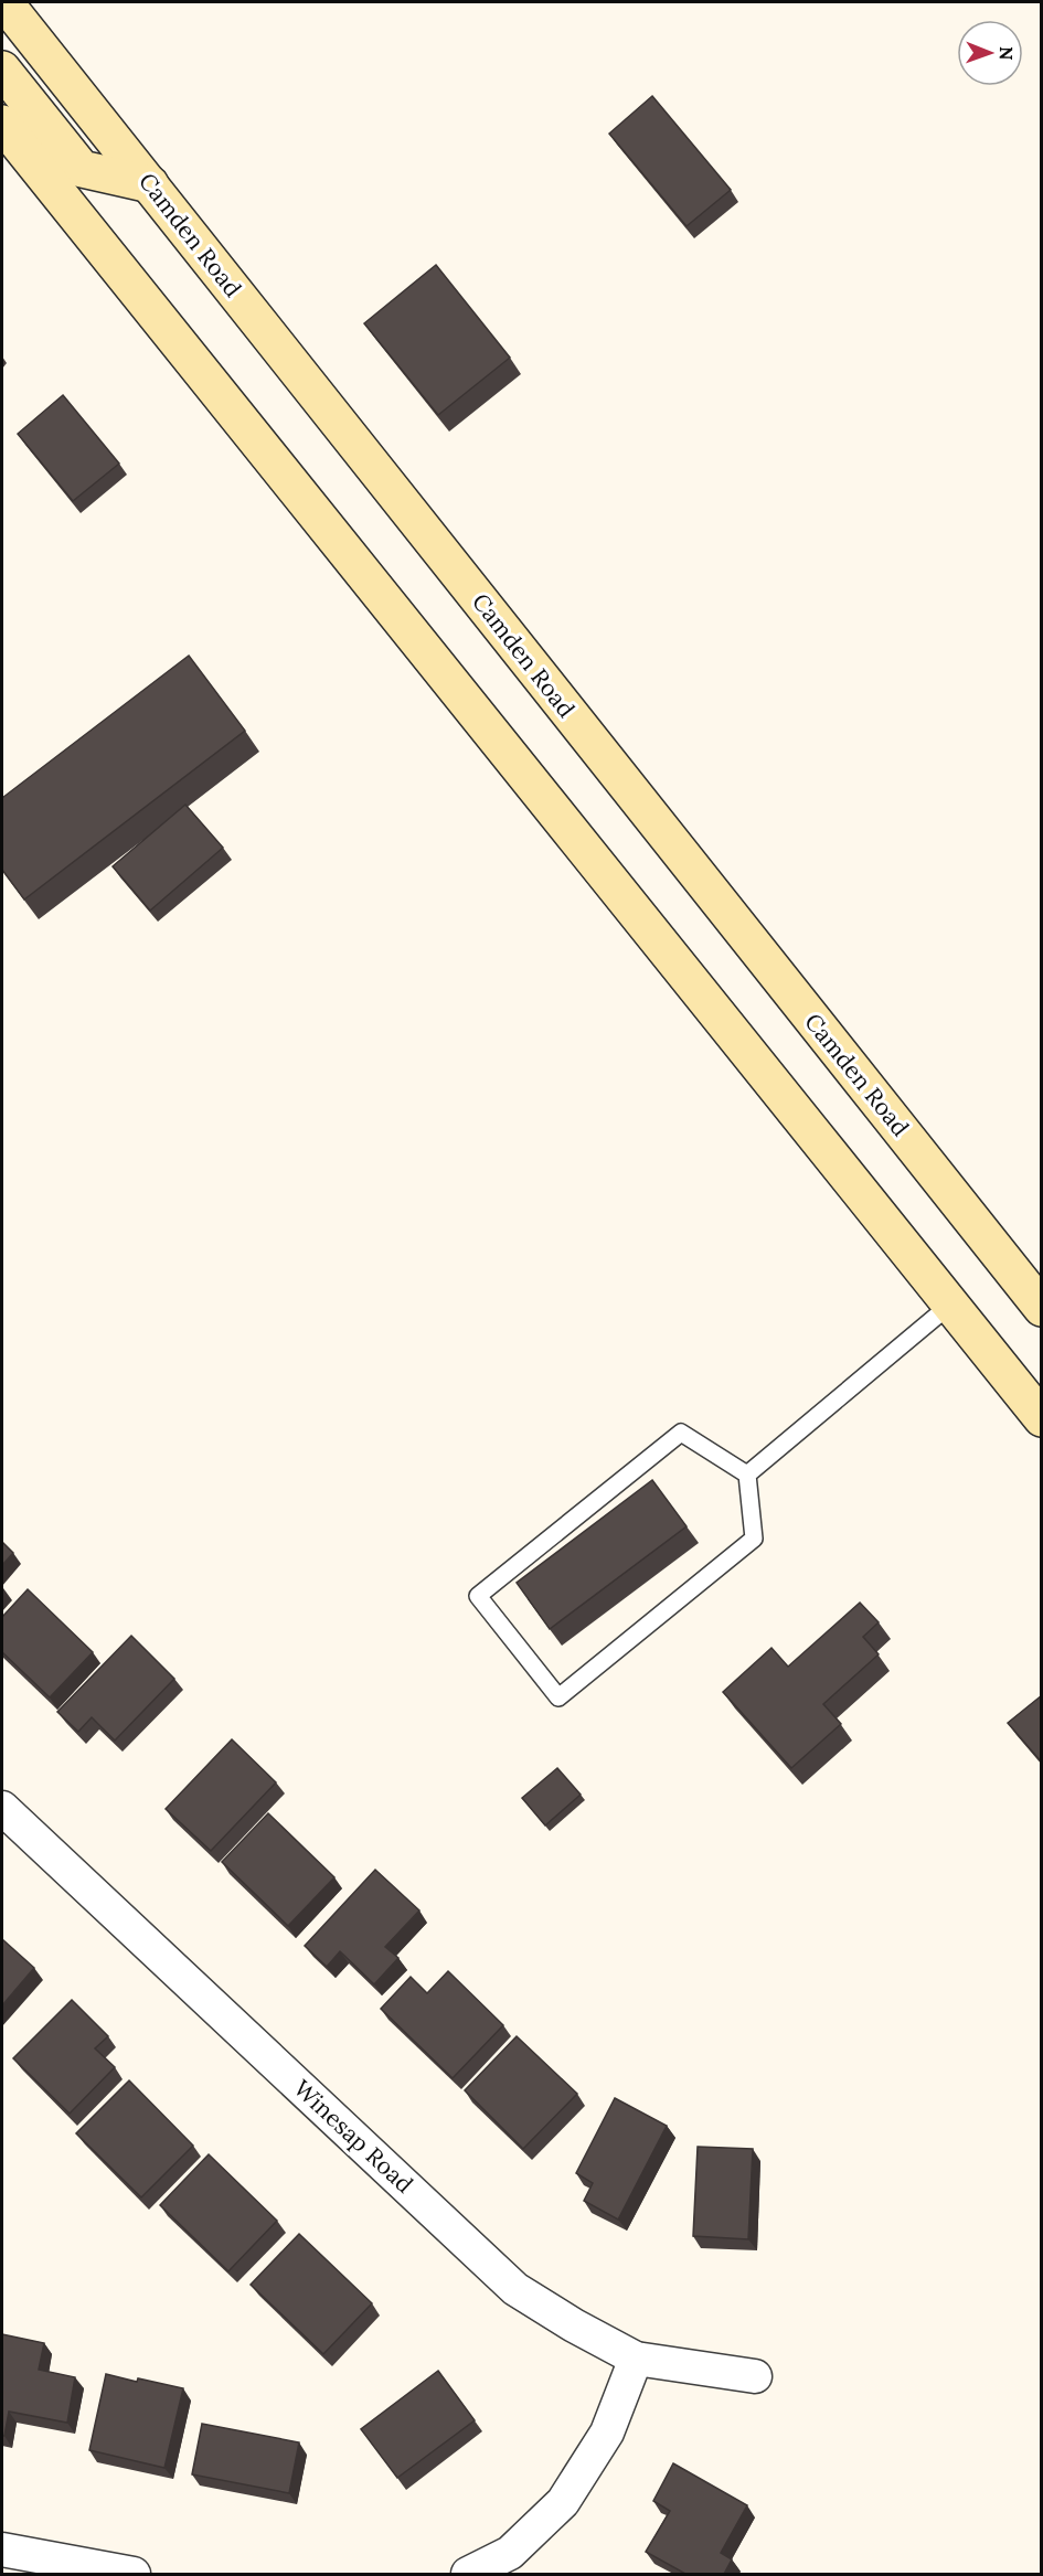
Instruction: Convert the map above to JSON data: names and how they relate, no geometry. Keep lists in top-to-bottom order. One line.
{"streets":{"main road":["Camden Road"],"street":["Winesap Road"]},"north":"right"}
